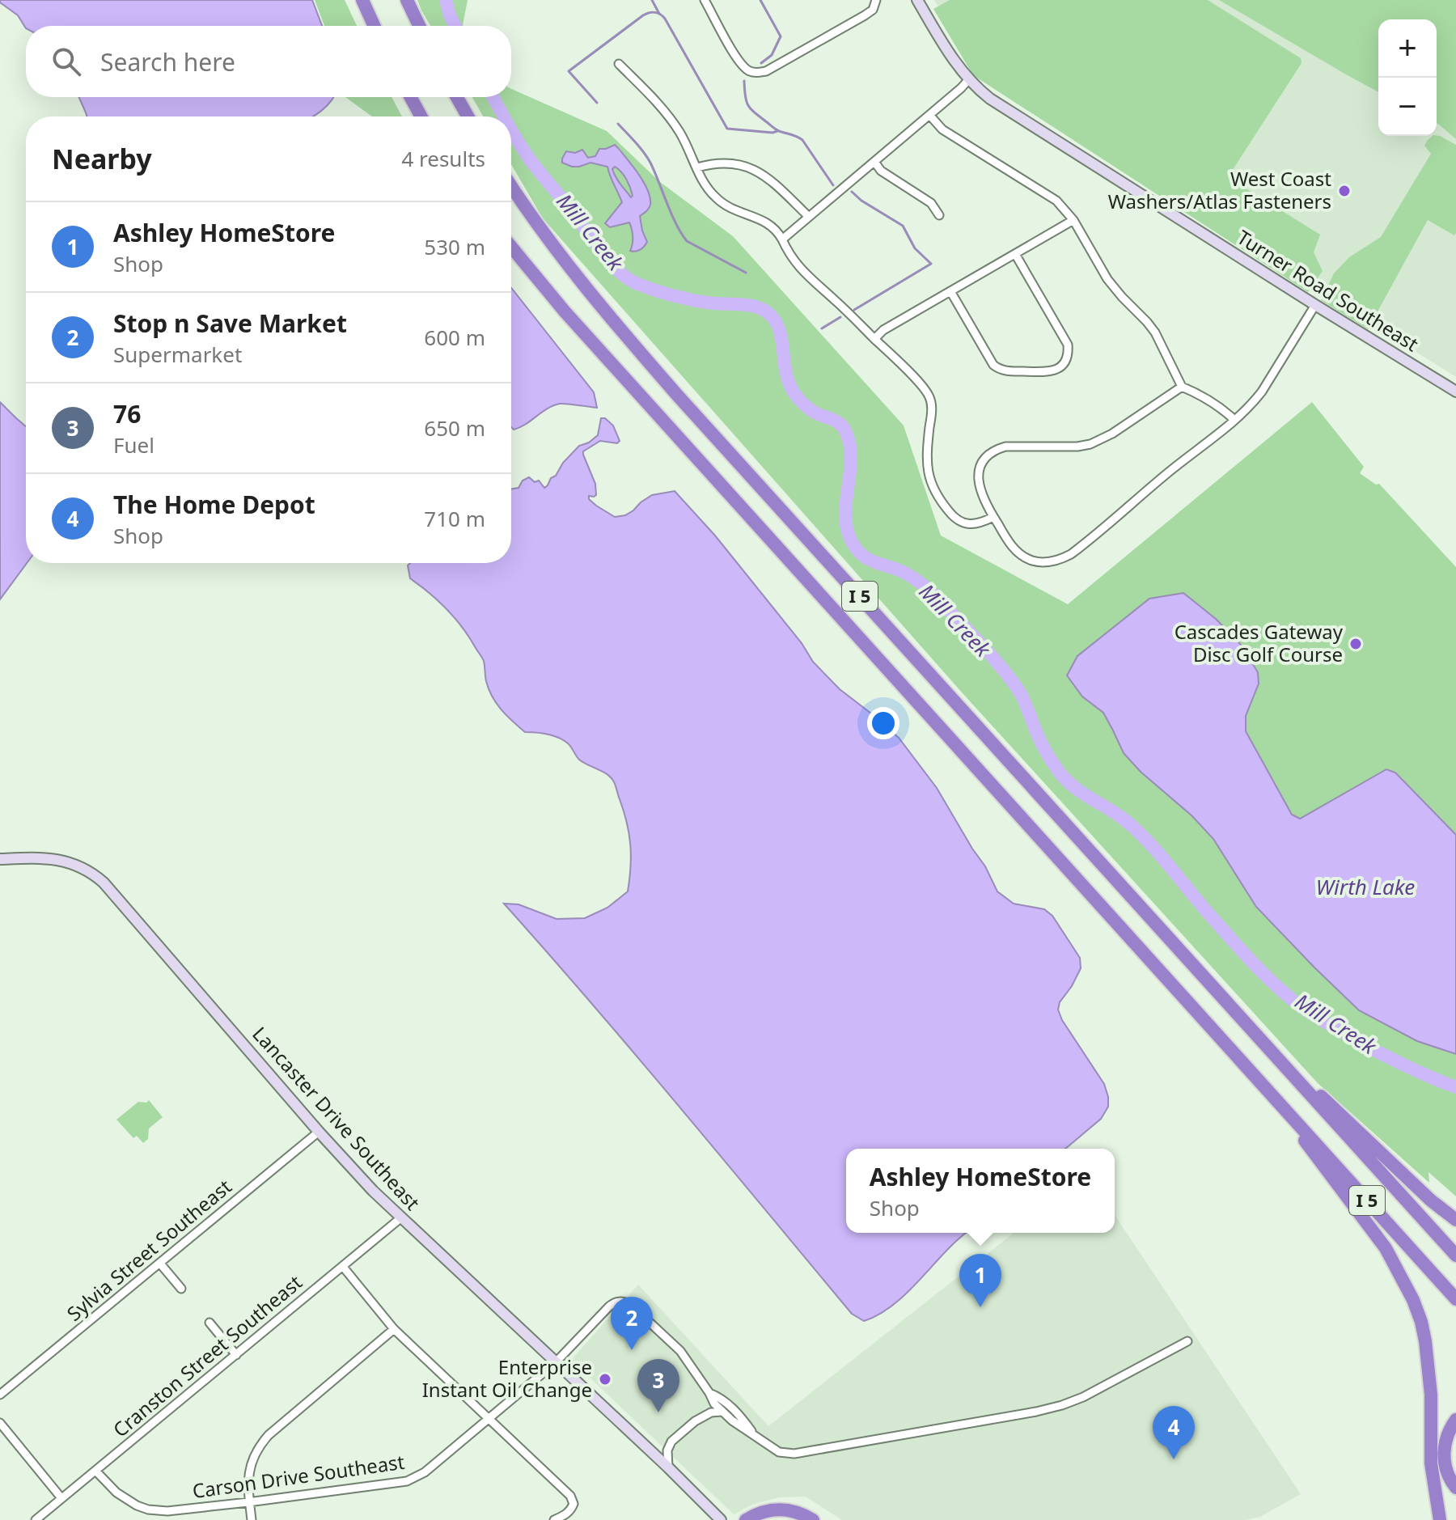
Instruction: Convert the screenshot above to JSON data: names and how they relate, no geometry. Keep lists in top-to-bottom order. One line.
{"streets":{"highway":["I 5"],"main road":["Turner Road Southeast","Lancaster Drive Southeast"],"street":["Sylvia Street Southeast","Cranston Street Southeast","Carson Drive Southeast"]},"crossings":[["Lancaster Drive Southeast","Sylvia Street Southeast"],["Lancaster Drive Southeast","Cranston Street Southeast"],["Lancaster Drive Southeast","Carson Drive Southeast"],["Cranston Street Southeast","Carson Drive Southeast"]],"water":["Mill Creek","Wirth Lake"],"places":["West Coast Washers/Atlas Fasteners","Cascades Gateway Disc Golf Course","Enterprise Instant Oil Change"],"page":{"map_buttons":["+","−"],"search":"Search here","heading":["Nearby","4 results"],"list":[{"mark":"1","name":"Ashley HomeStore","note":"Shop","value":"530 m"},{"mark":"2","name":"Stop n Save Market","note":"Supermarket","value":"600 m"},{"mark":"3","name":"76","note":"Fuel","value":"650 m"},{"mark":"4","name":"The Home Depot","note":"Shop","value":"710 m"}],"popup":["Ashley HomeStore","Shop"],"pins":["1","2","3","4"]}}
